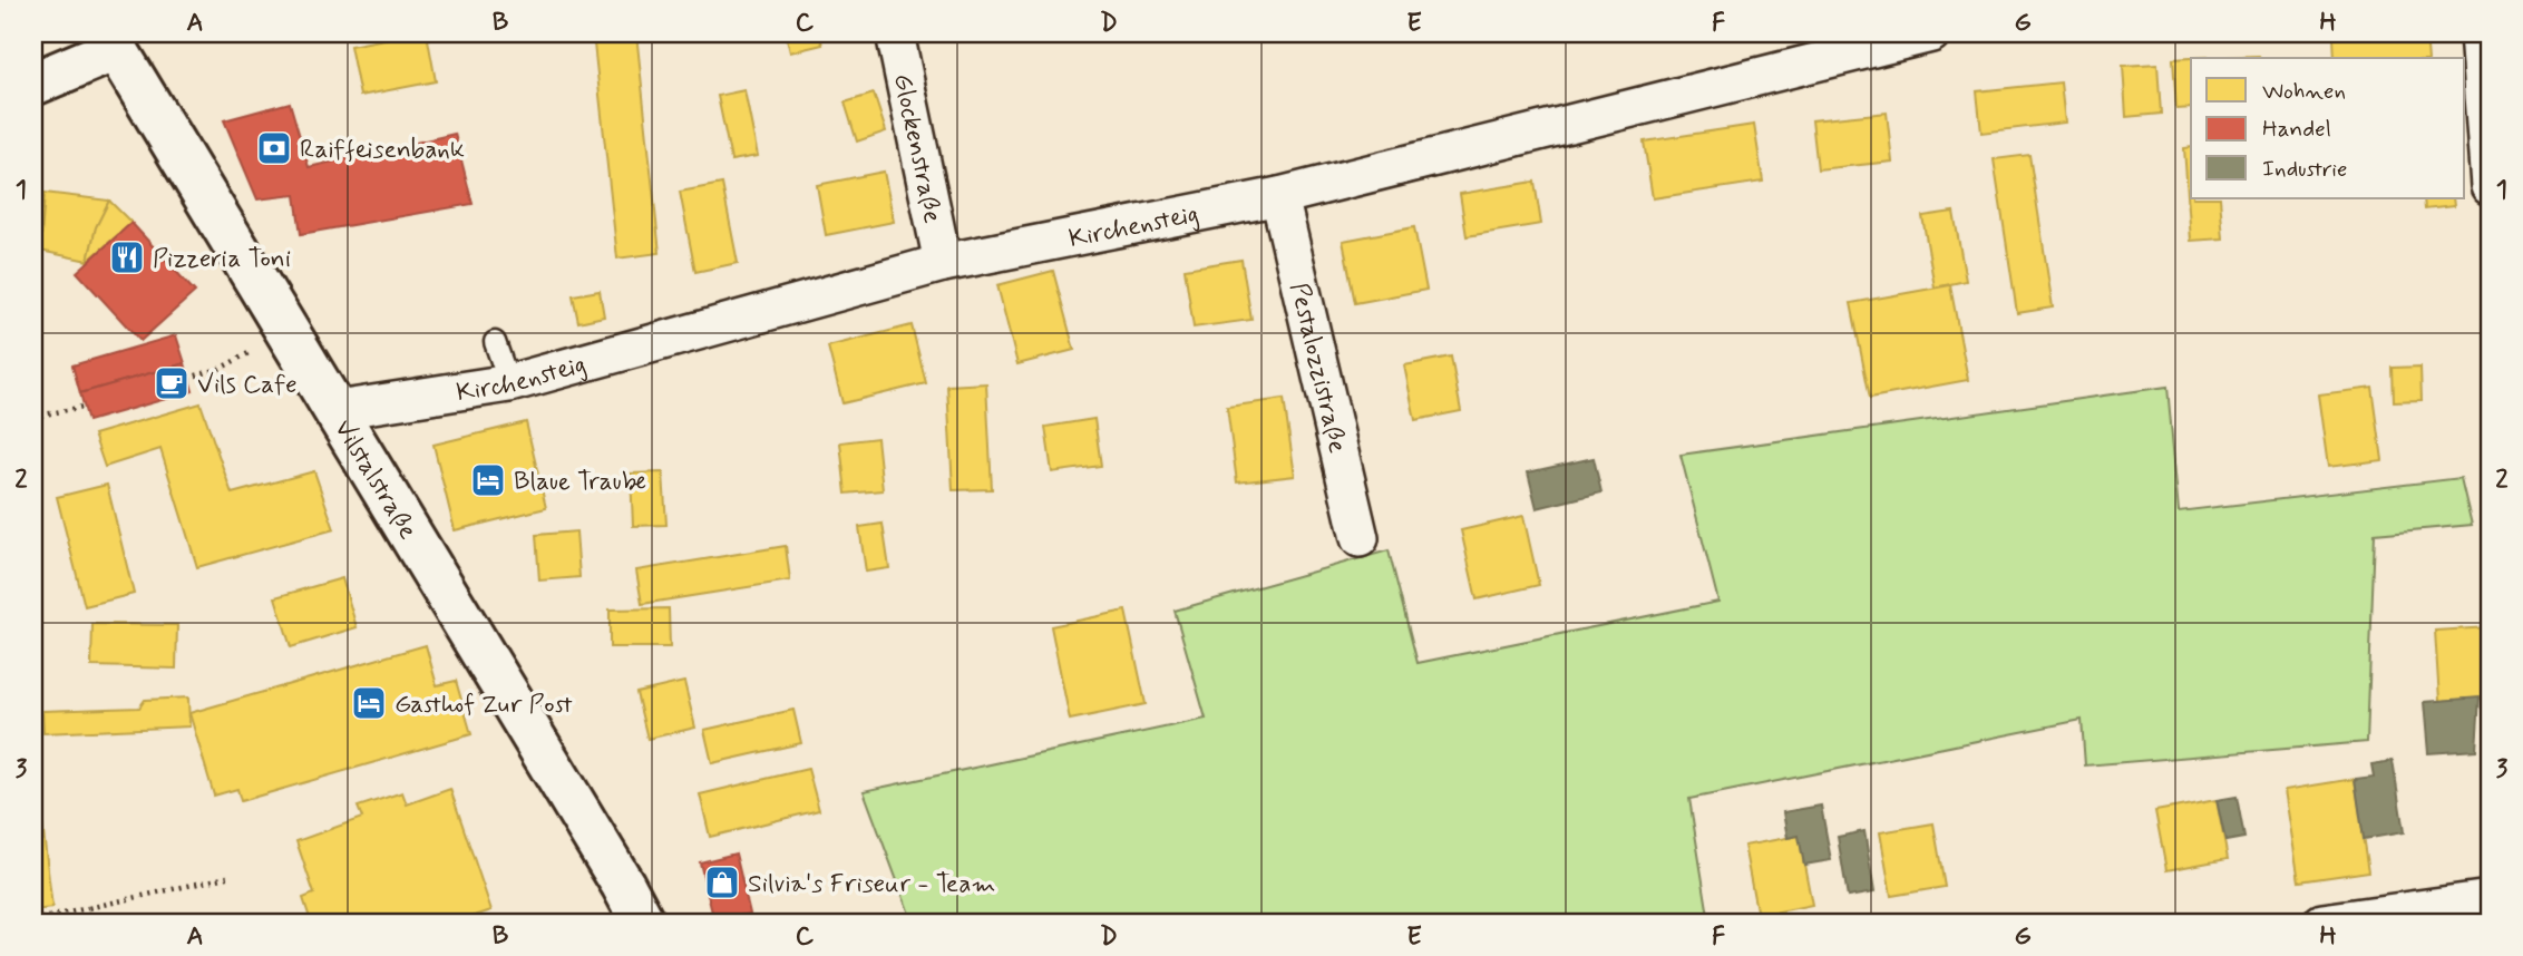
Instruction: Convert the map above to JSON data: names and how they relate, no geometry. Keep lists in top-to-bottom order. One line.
{"streets":{"main road":["Vilstalstraße"],"street":["Glockenstraße","Kirchensteig","Pestalozzistraße"]},"crossings":[["Glockenstraße","Kirchensteig"],["Kirchensteig","Pestalozzistraße"],["Kirchensteig","Vilstalstraße"]],"places":{"bank":["Raiffeisenbank"],"restaurant":["Pizzeria Toni"],"cafe":["Vils Cafe"],"hotel":["Blaue Traube","Gasthof Zur Post"],"shop":["Silvia's Friseur - Team"]},"legend":["Wohnen","Handel","Industrie"],"grid":{"columns":["A","B","C","D","E","F","G","H"],"rows":["1","2","3"]}}
